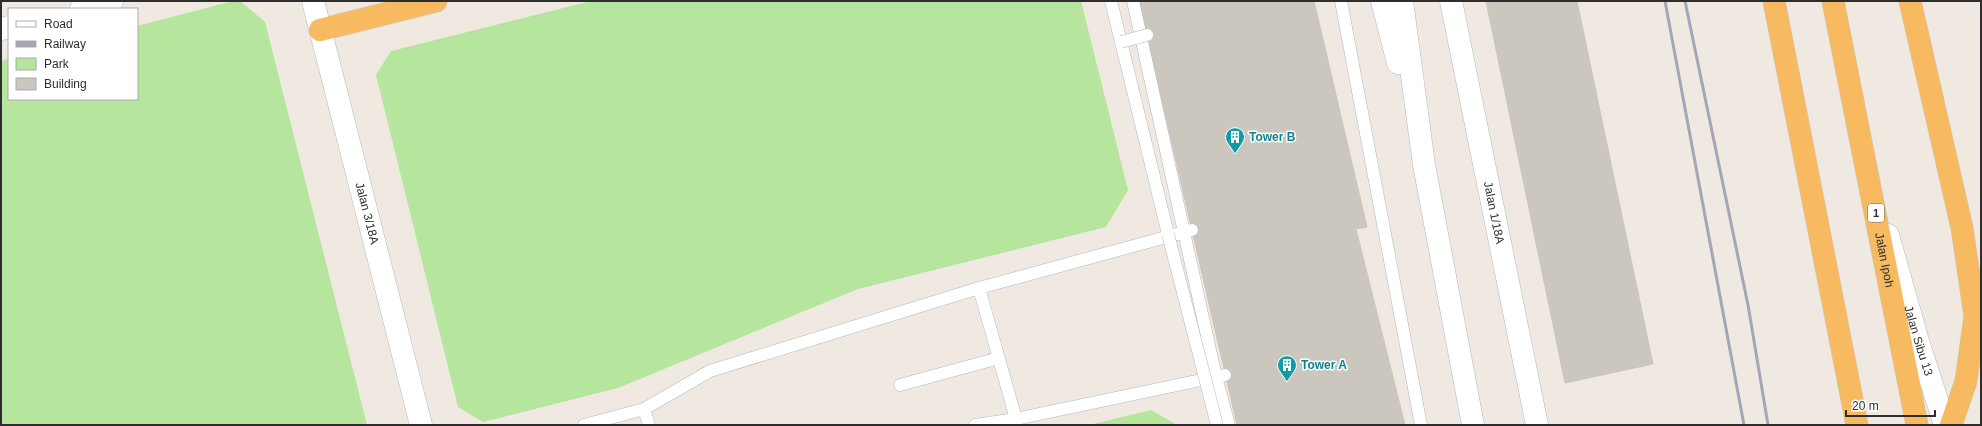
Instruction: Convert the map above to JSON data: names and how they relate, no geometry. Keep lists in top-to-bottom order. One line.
{"streets":{"highway":["1","Jalan Ipoh"],"street":["Jalan 3/18A","Jalan 1/18A","Jalan Sibu 13"]},"crossings":[["Jalan Ipoh","Jalan Sibu 13"]],"places":{"building":["Tower B","Tower A"]},"legend":["Road","Railway","Park","Building"],"scale_bar":"20 m"}
